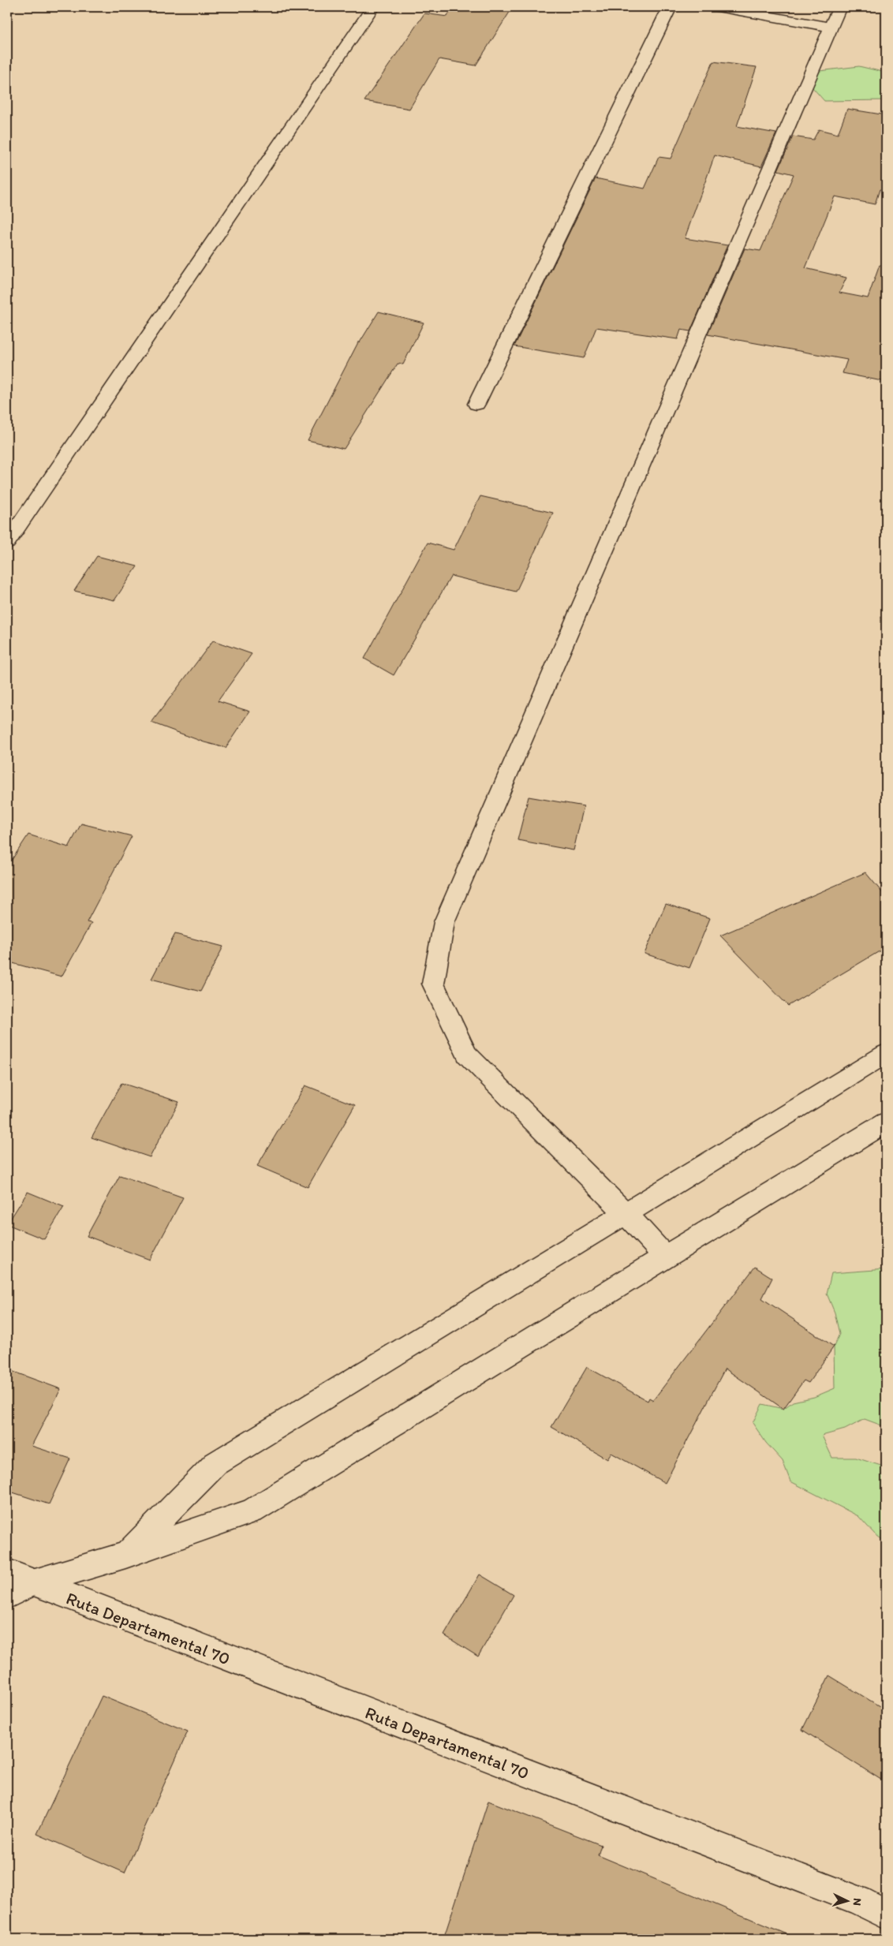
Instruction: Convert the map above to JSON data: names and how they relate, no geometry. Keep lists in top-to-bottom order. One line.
{"streets":{"street":["Ruta Departamental 70"]},"north":"right"}
